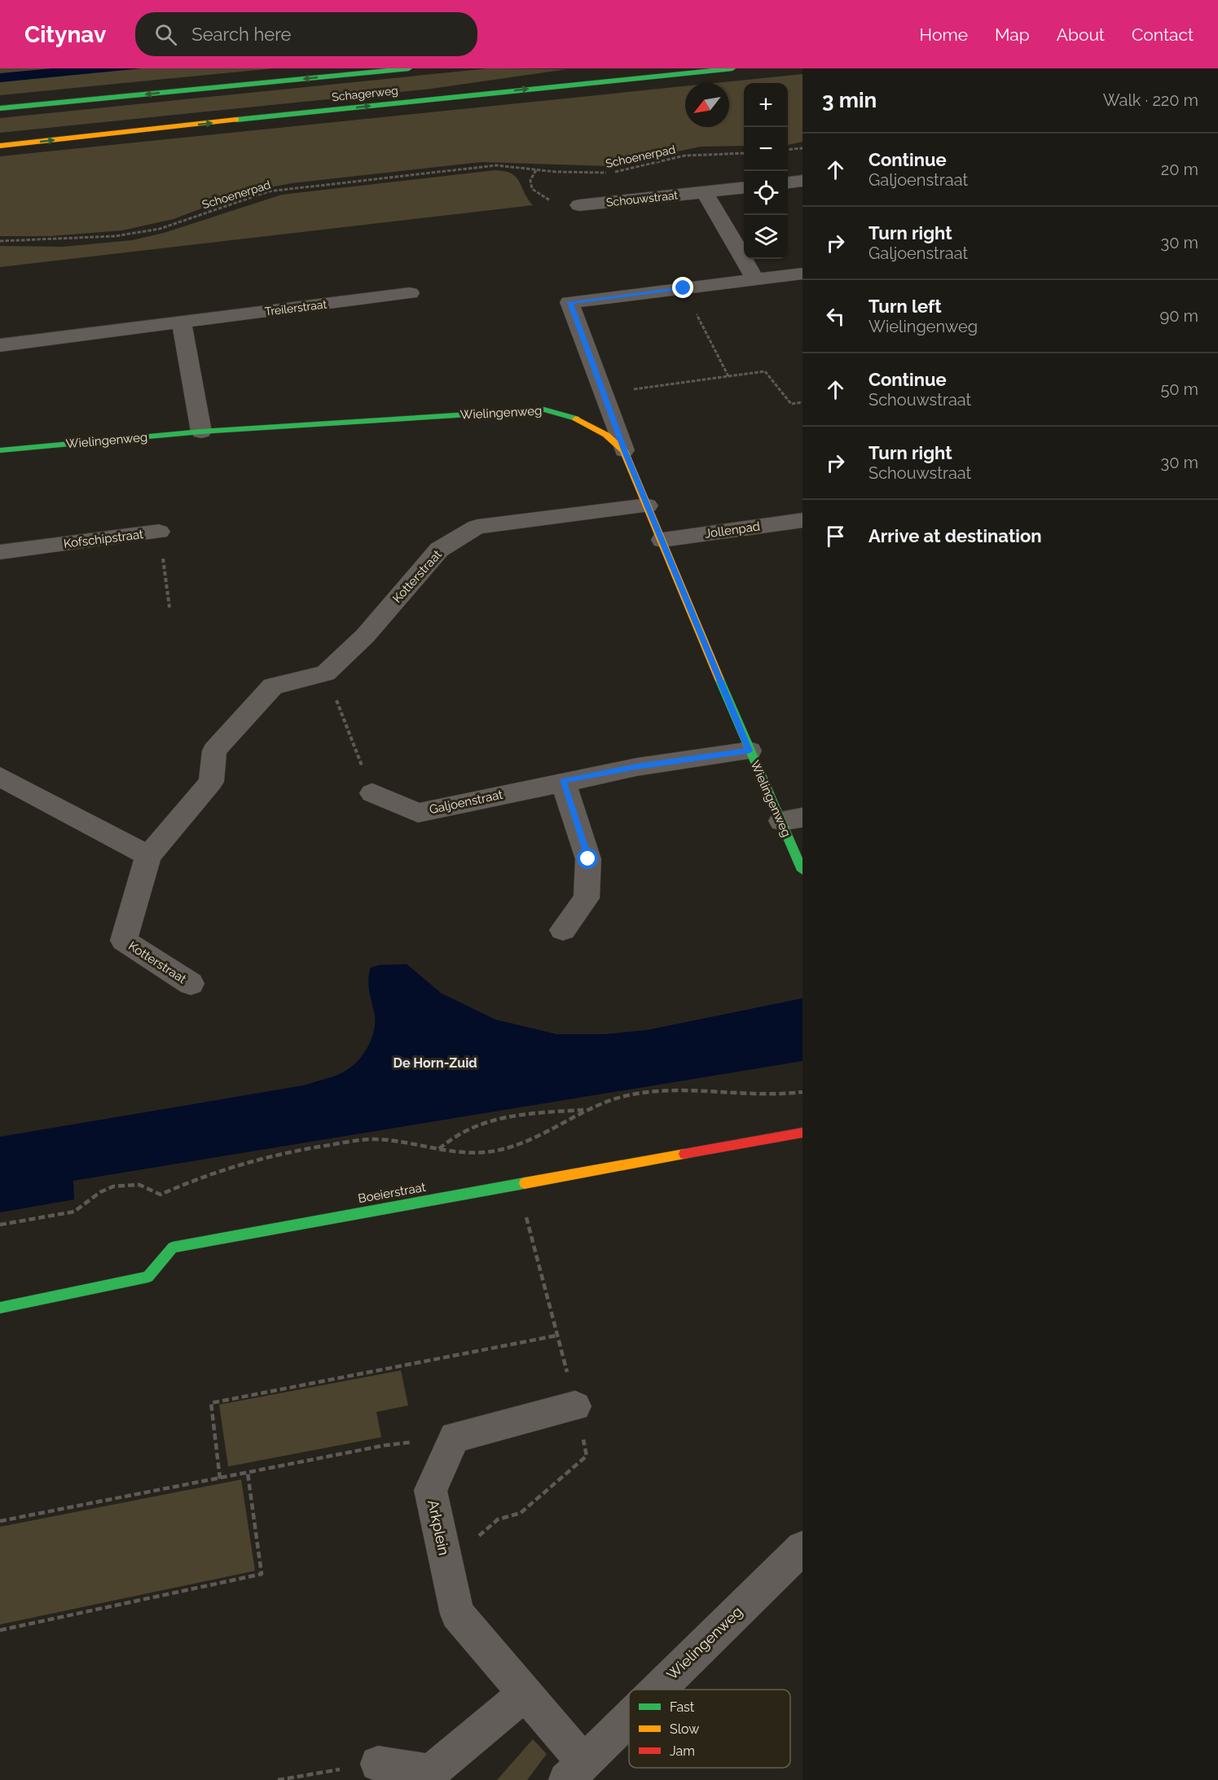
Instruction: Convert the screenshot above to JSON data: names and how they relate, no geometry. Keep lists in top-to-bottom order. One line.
{"streets":{"street":["Schagerweg","Schouwstraat","Treilerstraat","Wielingenweg","Jollenpad","Kofschipstraat","Kotterstraat","Galjoenstraat","Boeierstraat","Arkplein"],"path":["Schoenerpad"]},"crossings":[["Wielingenweg","Jollenpad"],["Wielingenweg","Kotterstraat"],["Wielingenweg","Galjoenstraat"],["Wielingenweg","Arkplein"]],"districts":["De Horn-Zuid"],"legend":["Fast","Slow","Jam"],"north":"bottom left","page":{"header":"Citynav","search":"Search here","nav":["Home","Map","About","Contact"],"heading":["3 min","Walk · 220 m"],"map_buttons":["+","−"],"list":[["Continue","Galjoenstraat","20 m"],["Turn right","Galjoenstraat","30 m"],["Turn left","Wielingenweg","90 m"],["Continue","Schouwstraat","50 m"],["Turn right","Schouwstraat","30 m"],"Arrive at destination"]}}
